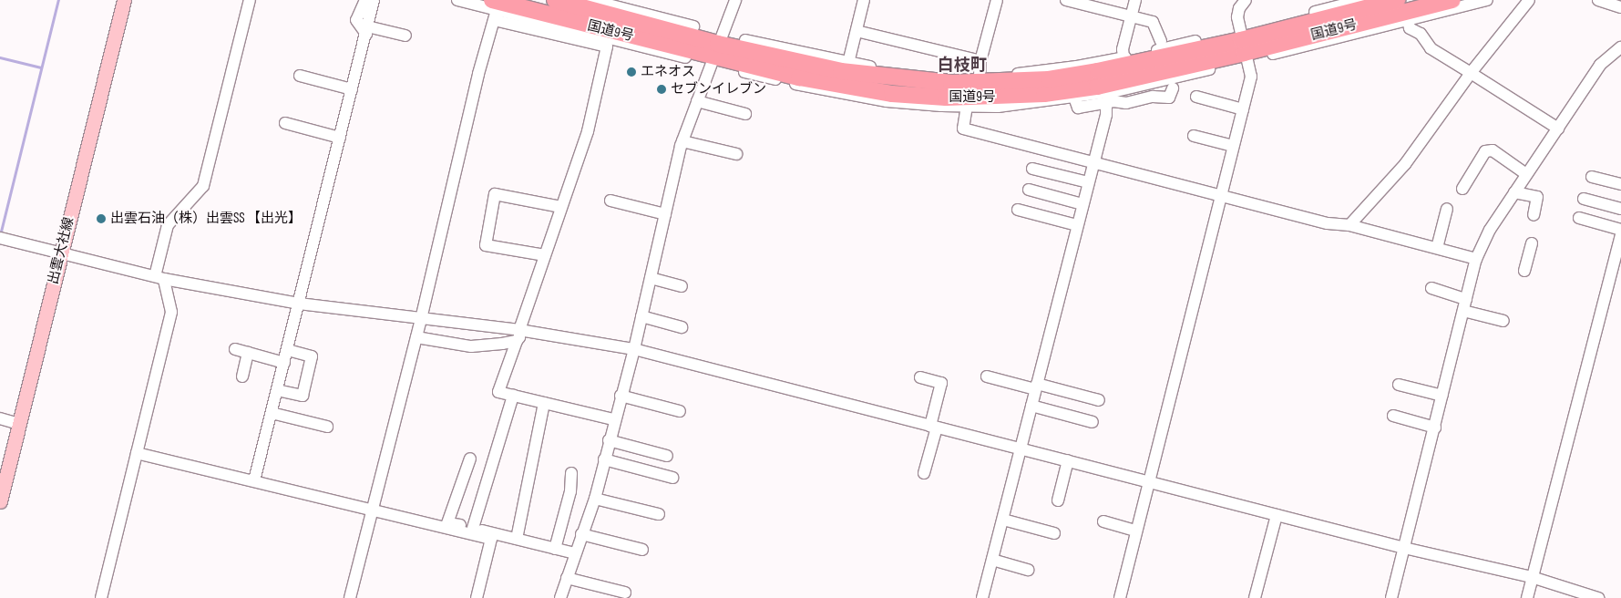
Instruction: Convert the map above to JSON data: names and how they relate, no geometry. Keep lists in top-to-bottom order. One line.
{"streets":{"highway":["国道9号"],"main road":["出雲大社線"]},"districts":["白枝町"],"places":["エネオス","セブンイレブン","出雲石油（株）出雲SS 【出光】"]}
